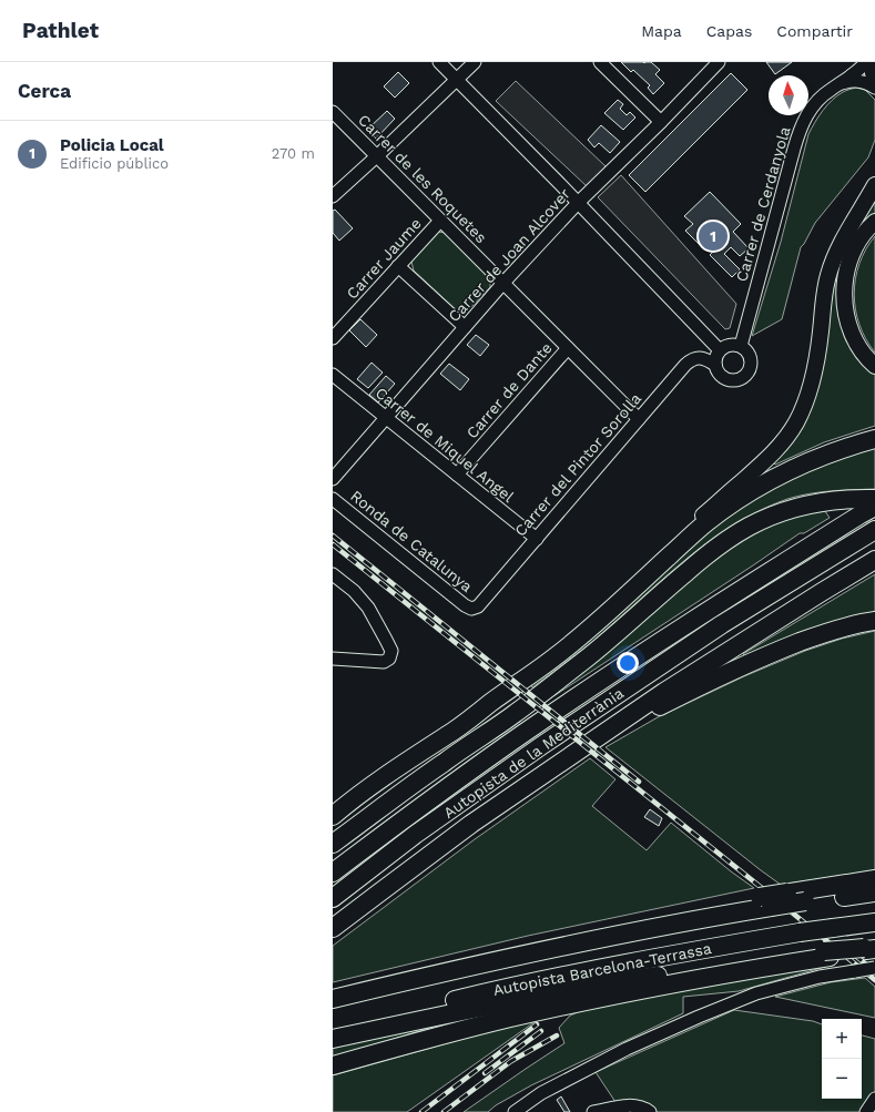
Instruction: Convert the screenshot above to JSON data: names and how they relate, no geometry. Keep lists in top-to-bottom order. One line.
{"streets":{"highway":["Autopista de la Mediterrània","Autopista Barcelona-Terrassa"],"street":["Carrer de les Roquetes","Carrer de Cerdanyola","Carrer de Joan Alcover","Carrer Jaume","Carrer de Dante","Carrer de Miquel Angel","Carrer del Pintor Sorolla","Ronda de Catalunya"]},"crossings":[["Carrer de les Roquetes","Carrer de Joan Alcover"],["Carrer de les Roquetes","Carrer Jaume"],["Carrer de les Roquetes","Carrer de Dante"],["Carrer de les Roquetes","Carrer del Pintor Sorolla"],["Carrer de Cerdanyola","Carrer del Pintor Sorolla"],["Carrer de Joan Alcover","Carrer de Miquel Angel"],["Carrer de Dante","Carrer de Miquel Angel"],["Carrer de Miquel Angel","Carrer del Pintor Sorolla"],["Carrer del Pintor Sorolla","Ronda de Catalunya"]],"north":"top","page":{"header":"Pathlet","nav":["Mapa","Capas","Compartir"],"heading":"Cerca","list":[{"mark":"1","name":"Policia Local","note":"Edificio público","value":"270 m"}],"pins":"1","map_buttons":["+","−"]}}
